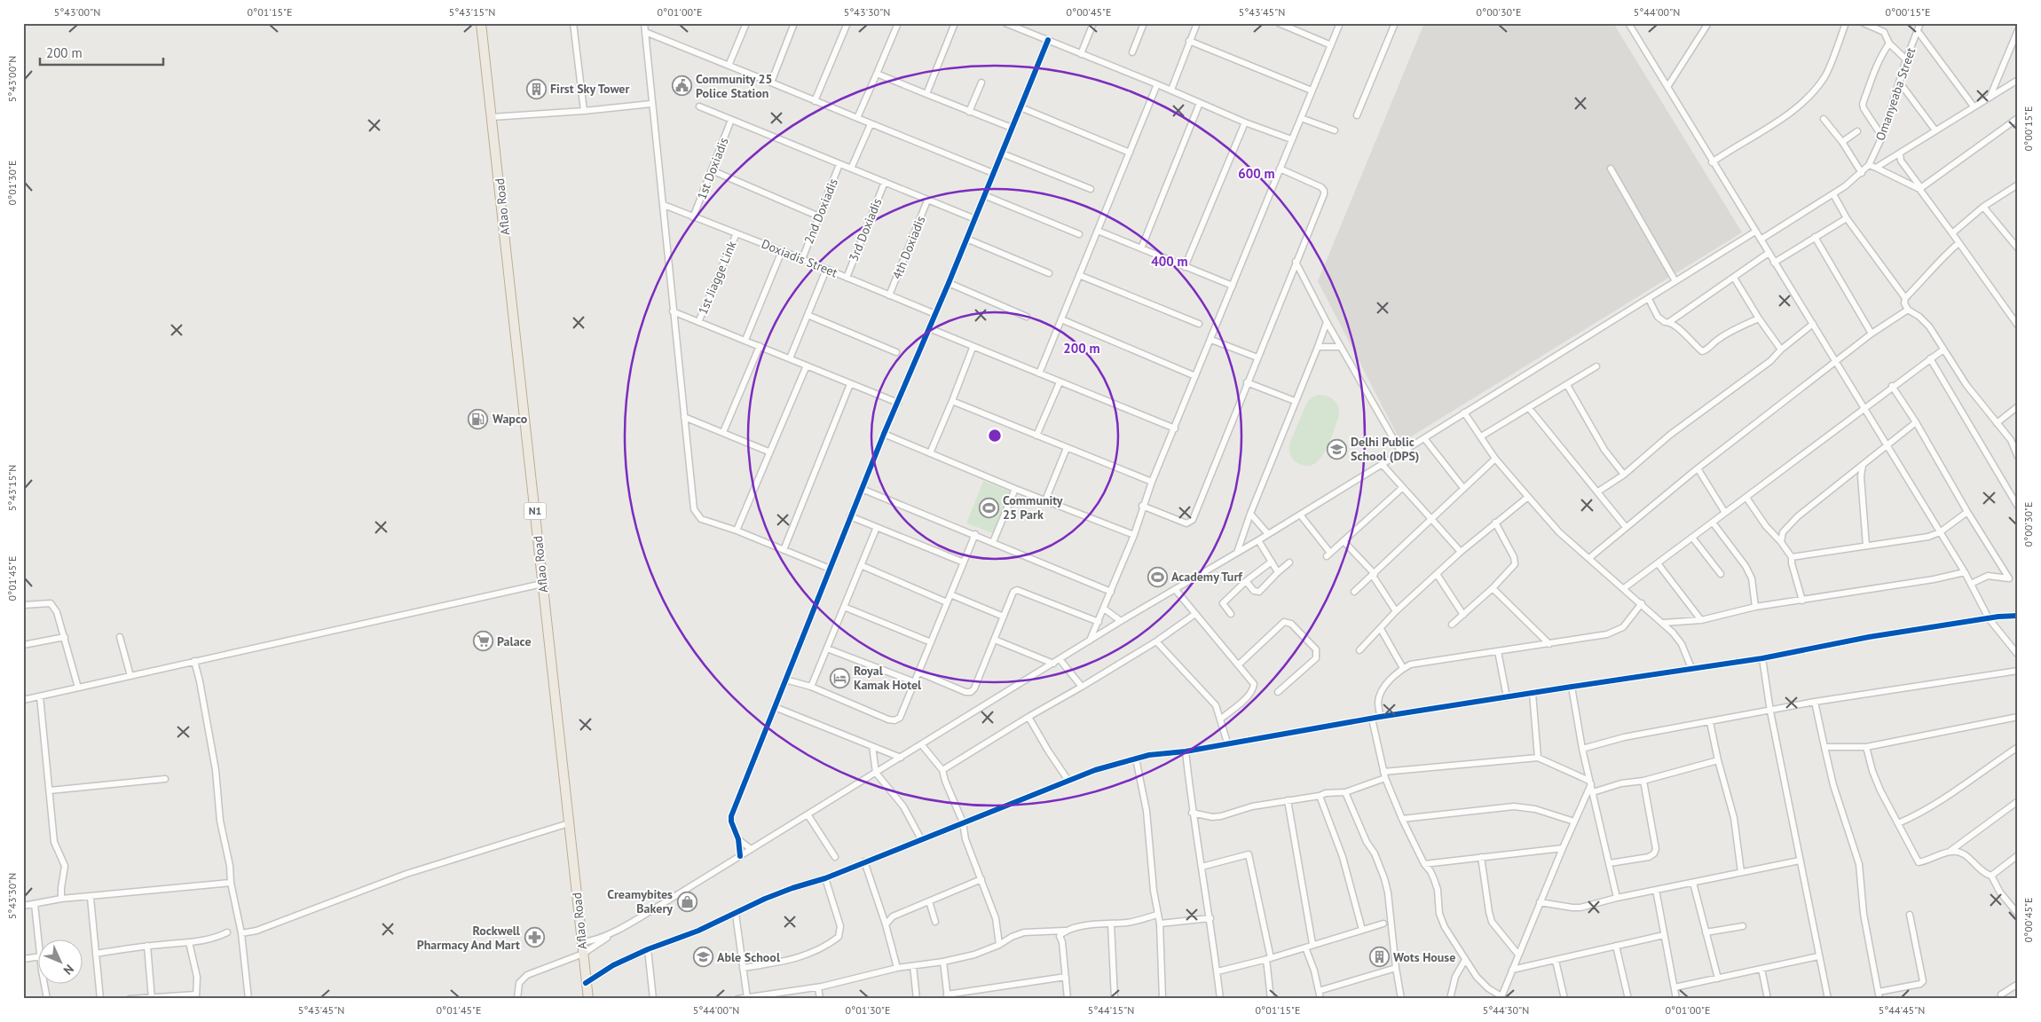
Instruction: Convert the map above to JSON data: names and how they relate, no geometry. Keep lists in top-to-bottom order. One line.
{"streets":{"highway":["Aflao Road","N1"],"street":["Omanyeaba Street","1st Doxiadis","2nd Doxiadis","3rd Doxiadis","4th Doxiadis","Doxiadis Street","1st Jiagge Link"]},"crossings":[["1st Doxiadis","Doxiadis Street"],["2nd Doxiadis","Doxiadis Street"],["3rd Doxiadis","Doxiadis Street"],["4th Doxiadis","Doxiadis Street"],["Doxiadis Street","1st Jiagge Link"]],"places":{"public building":["Community 25 Police Station"],"building":["First Sky Tower","Wots House"],"fuel station":["Wapco"],"school or university":["Delhi Public School (DPS)","Able School"],"sports":["Community 25 Park","Academy Turf"],"supermarket":["Palace"],"hotel":["Royal Kamak Hotel"],"shop":["Creamybites Bakery"],"pharmacy":["Rockwell Pharmacy And Mart"]},"scale_bar":"200 m","north":"bottom right","coordinates":["5°43'00\"N","0°01'15\"E","5°43'15\"N","0°01'00\"E","5°43'30\"N","0°00'45\"E","5°43'45\"N","0°00'30\"E","5°44'00\"N","0°00'15\"E","0°01'30\"E","0°01'45\"E","5°44'15\"N","5°44'30\"N","5°44'45\"N"],"rings":["600 m","400 m","200 m"]}
